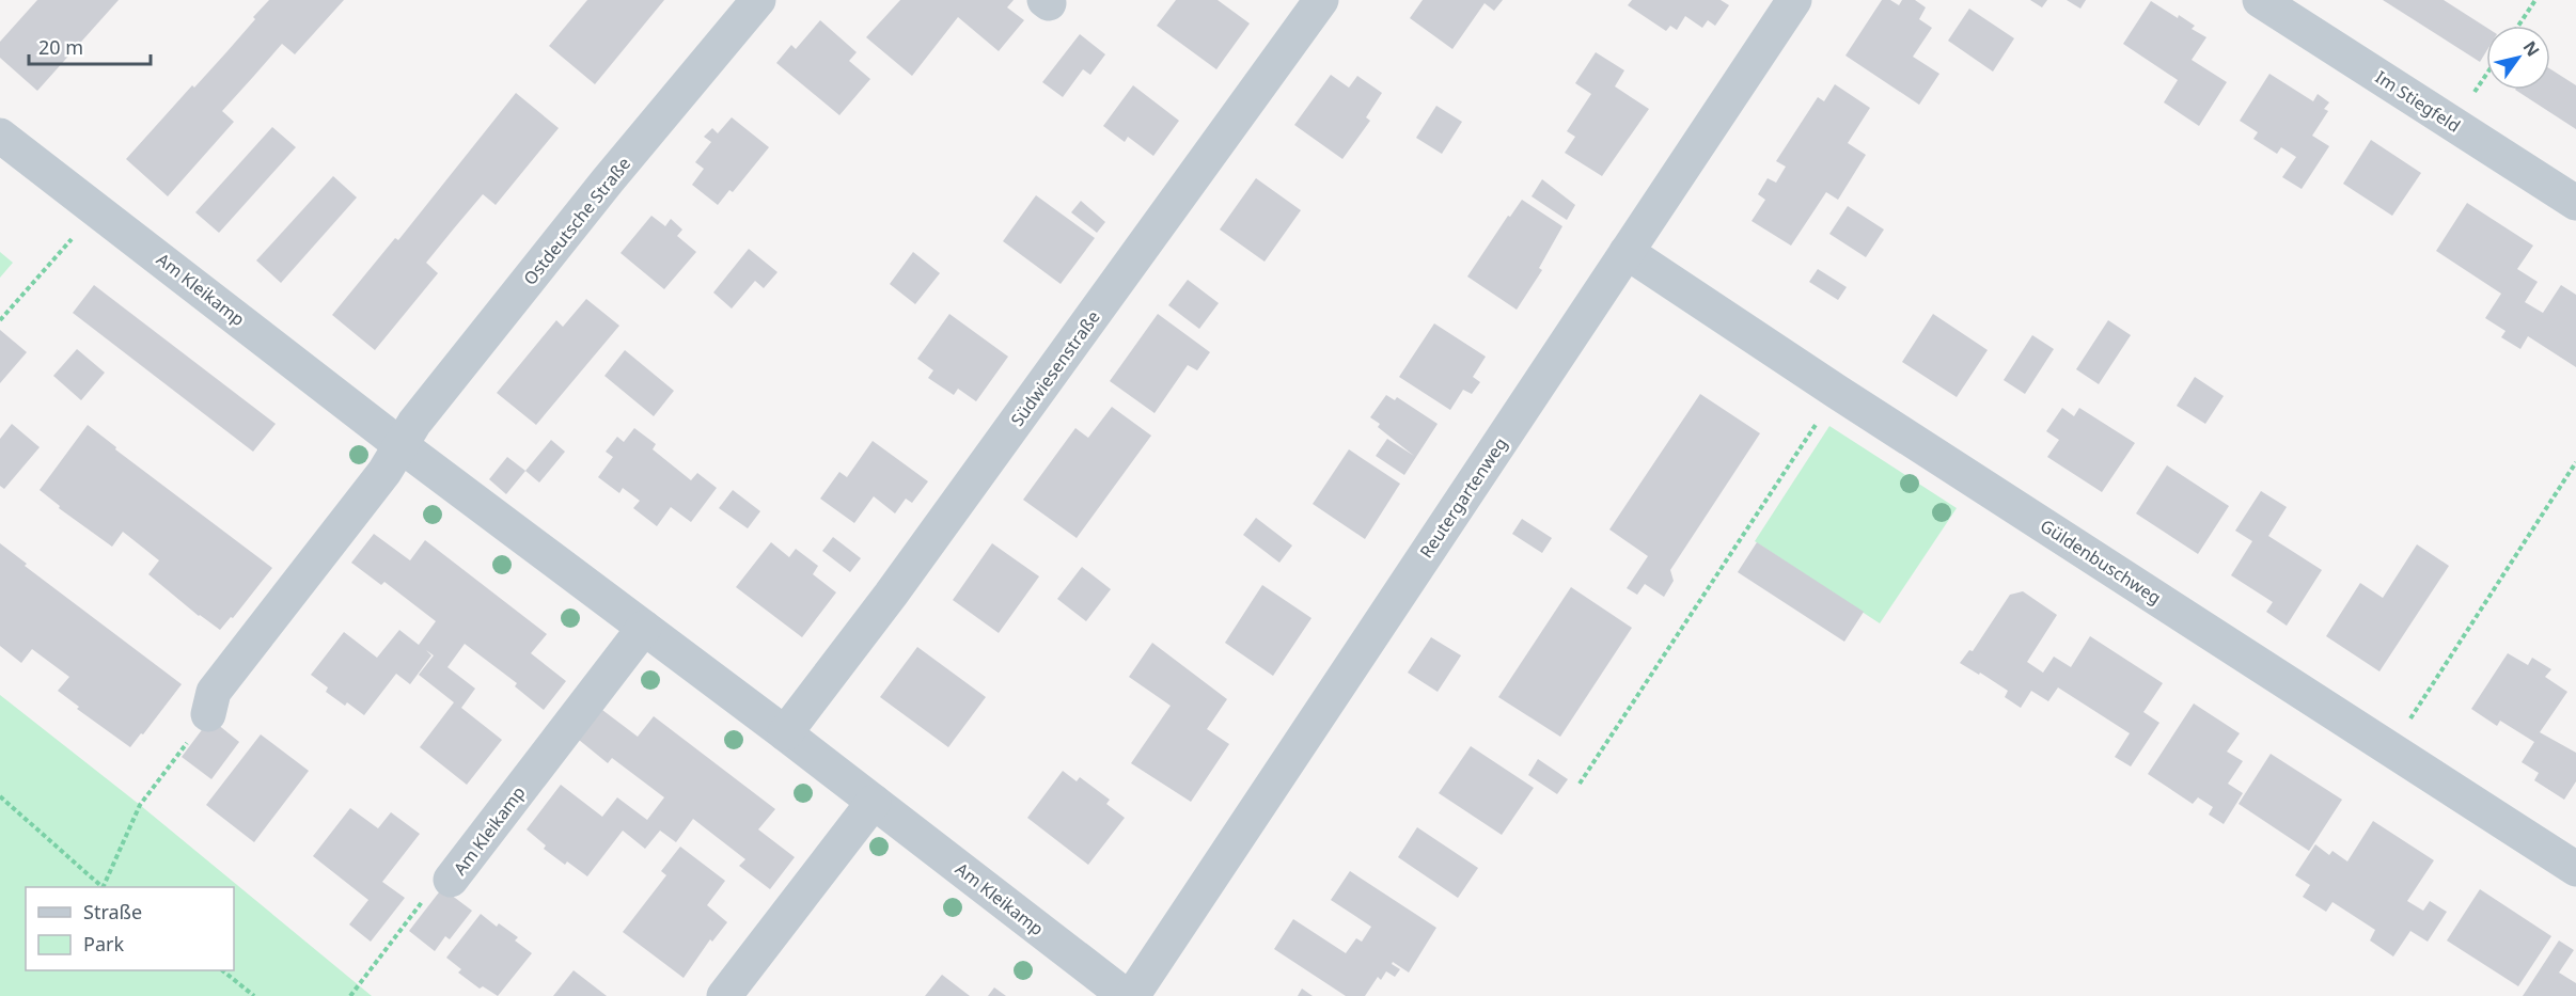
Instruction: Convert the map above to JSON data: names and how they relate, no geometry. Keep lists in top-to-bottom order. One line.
{"streets":{"street":["Im Stiegfeld","Ostdeutsche Straße","Am Kleikamp","Südwiesenstraße","Reutergartenweg","Güldenbuschweg"]},"crossings":[["Ostdeutsche Straße","Am Kleikamp"],["Am Kleikamp","Südwiesenstraße"],["Reutergartenweg","Güldenbuschweg"]],"legend":["Straße","Park"],"scale_bar":"20 m","north":"top right"}
